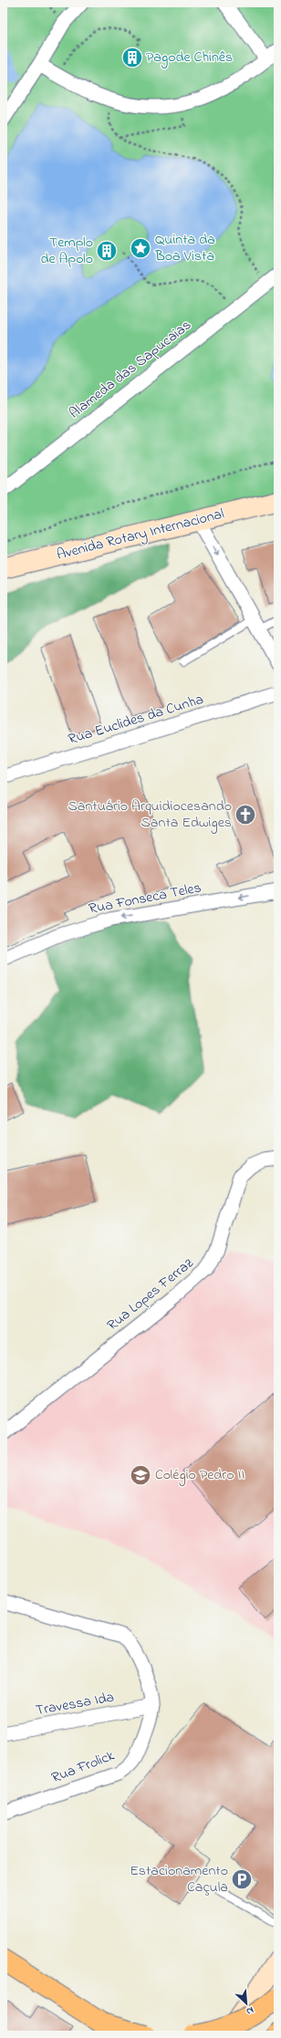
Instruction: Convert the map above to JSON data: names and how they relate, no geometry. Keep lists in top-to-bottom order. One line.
{"streets":{"main road":["Avenida Rotary Internacional"],"street":["Alameda das Sapucaias","Rua Euclides da Cunha","Rua Fonseca Teles","Rua Lopes Ferraz","Travessa Ida","Rua Frolick"]},"crossings":[["Travessa Ida","Rua Frolick"]],"one_way":["Rua Fonseca Teles"],"places":{"building":["Pagode Chinês","Templo de Apolo"],"place":["Quinta da Boa Vista"],"church":["Santuário Arquidiocesando Santa Edwiges"],"school or university":["Colégio Pedro II"],"parking":["Estacionamento Caçula"]},"north":"bottom right"}
